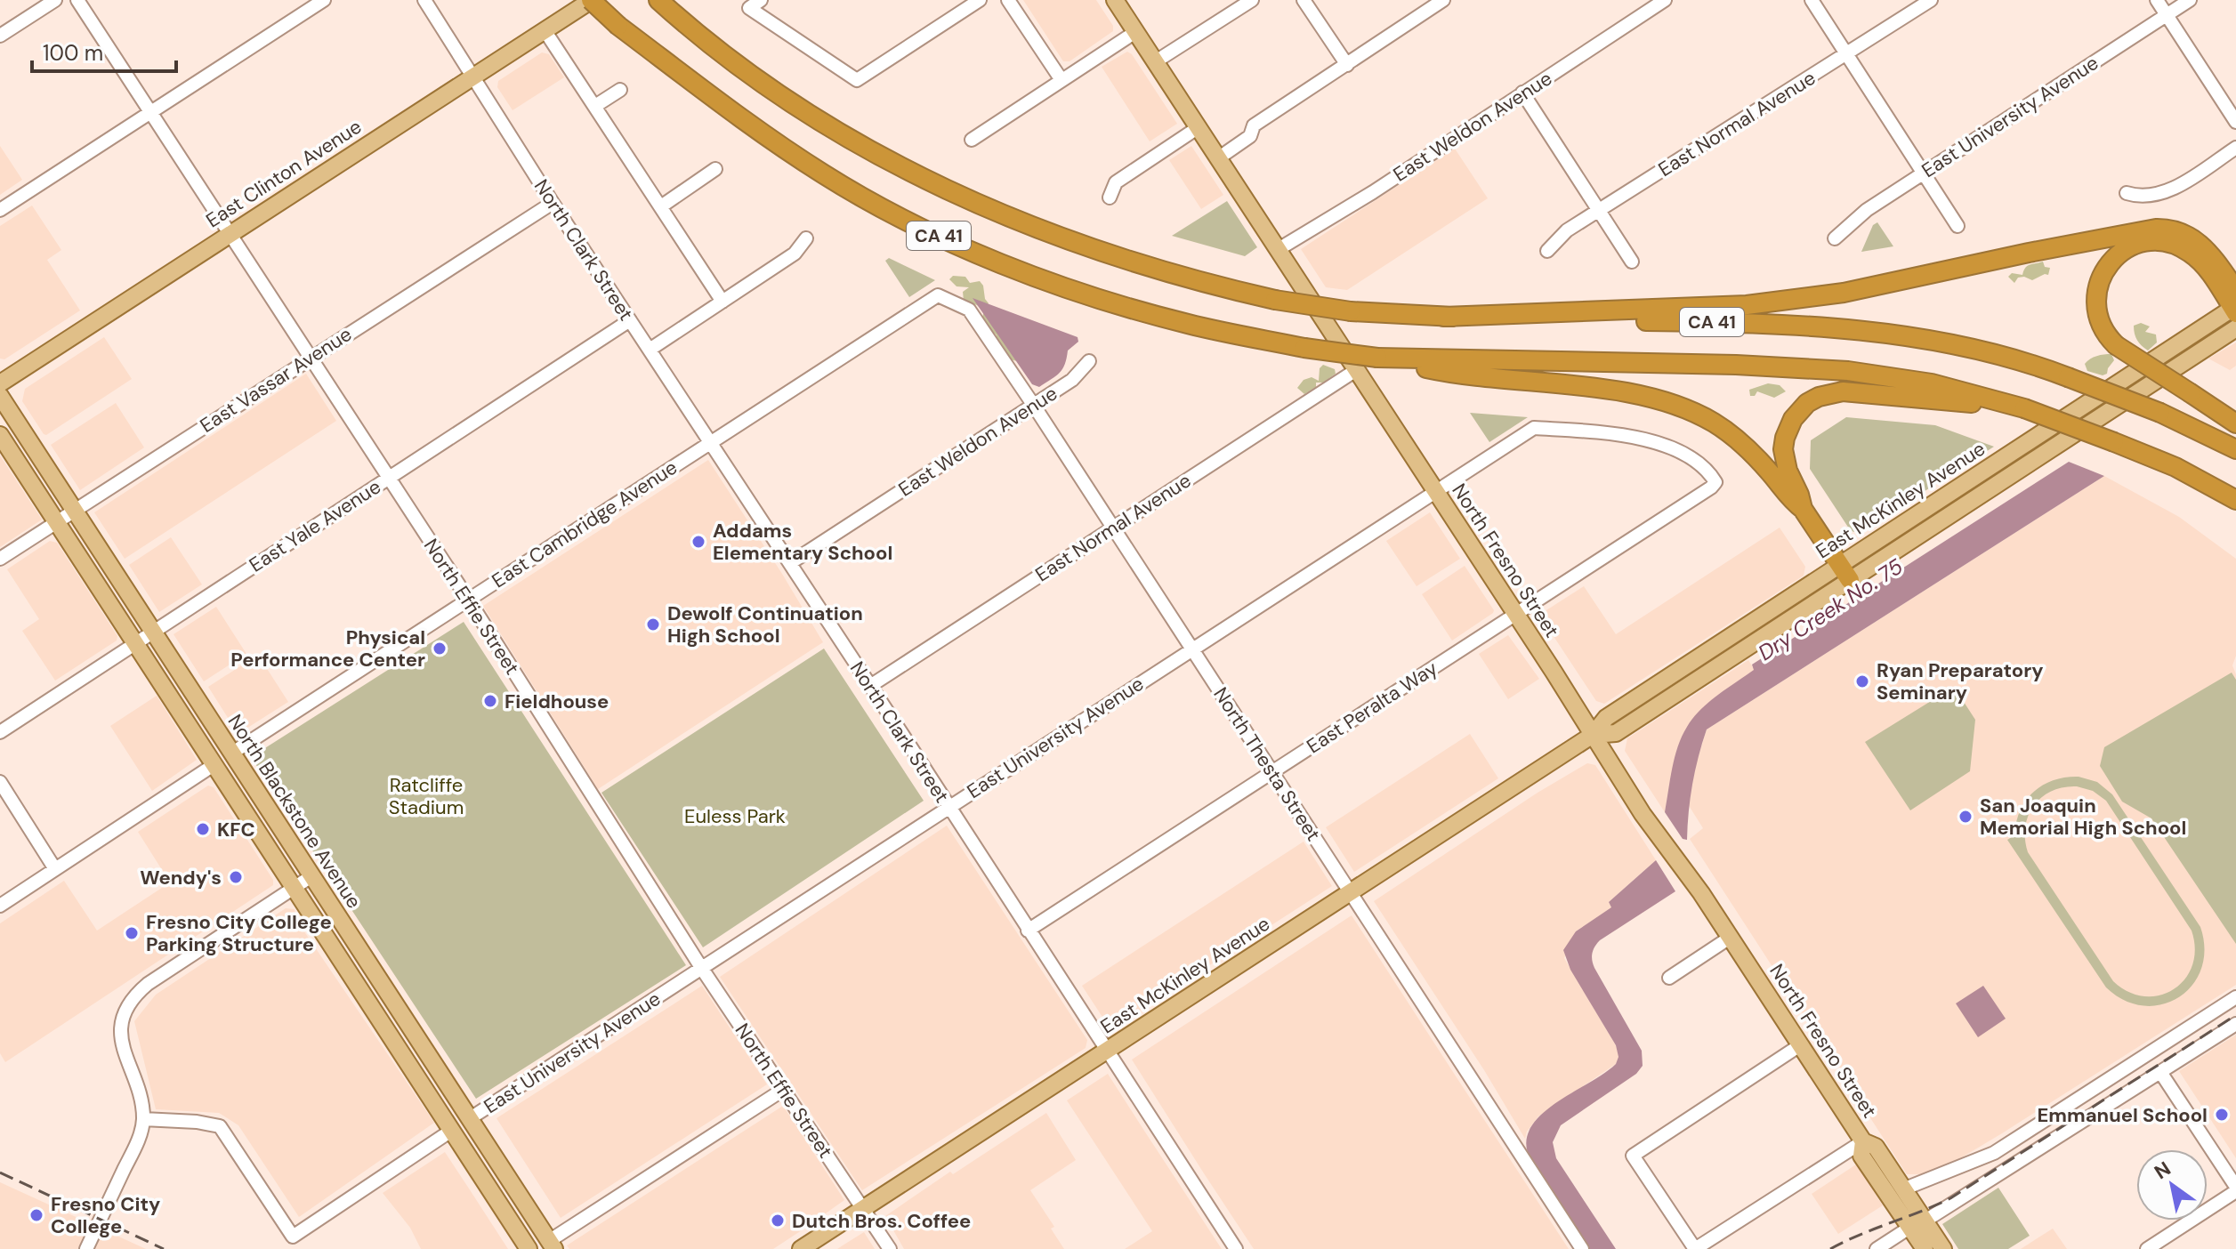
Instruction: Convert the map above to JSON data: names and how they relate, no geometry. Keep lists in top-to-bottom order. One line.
{"streets":{"highway":["CA 41"],"main road":["East Clinton Avenue","East McKinley Avenue","North Fresno Street","North Blackstone Avenue"],"street":["East University Avenue","East Normal Avenue","East Weldon Avenue","North Clark Street","East Vassar Avenue","East Cambridge Avenue","East Yale Avenue","North Effie Street","East Peralta Way","North Thesta Street"]},"crossings":[["East University Avenue","North Clark Street"],["East University Avenue","North Fresno Street"],["East University Avenue","North Effie Street"],["East University Avenue","East Peralta Way"],["East University Avenue","North Thesta Street"],["East University Avenue","North Blackstone Avenue"],["East Normal Avenue","North Clark Street"],["East Normal Avenue","North Fresno Street"],["East Normal Avenue","North Thesta Street"],["East Weldon Avenue","North Clark Street"],["East Weldon Avenue","North Fresno Street"],["East Weldon Avenue","North Thesta Street"],["East Clinton Avenue","CA 41"],["East Clinton Avenue","North Clark Street"],["East Clinton Avenue","North Effie Street"],["North Clark Street","East Vassar Avenue"],["North Clark Street","East McKinley Avenue"],["North Clark Street","East Cambridge Avenue"],["North Clark Street","East Yale Avenue"],["North Clark Street","East Peralta Way"],["East Vassar Avenue","North Effie Street"],["East Vassar Avenue","North Blackstone Avenue"],["East McKinley Avenue","North Fresno Street"],["East McKinley Avenue","North Effie Street"],["East McKinley Avenue","North Thesta Street"],["East Cambridge Avenue","North Effie Street"],["East Cambridge Avenue","North Thesta Street"],["East Cambridge Avenue","North Blackstone Avenue"],["East Yale Avenue","North Effie Street"],["East Yale Avenue","North Blackstone Avenue"],["North Fresno Street","East Peralta Way"],["East Peralta Way","North Thesta Street"]],"water":["Dry Creek No. 75"],"parks":["Ratcliffe Stadium","Euless Park"],"places":["Addams Elementary School","Dewolf Continuation High School","Physical Performance Center","Ryan Preparatory Seminary","Fieldhouse","San Joaquin Memorial High School","KFC","Wendy's","Fresno City College Parking Structure","Emmanuel School","Fresno City College","Dutch Bros. Coffee"],"scale_bar":"100 m","north":"top left"}
